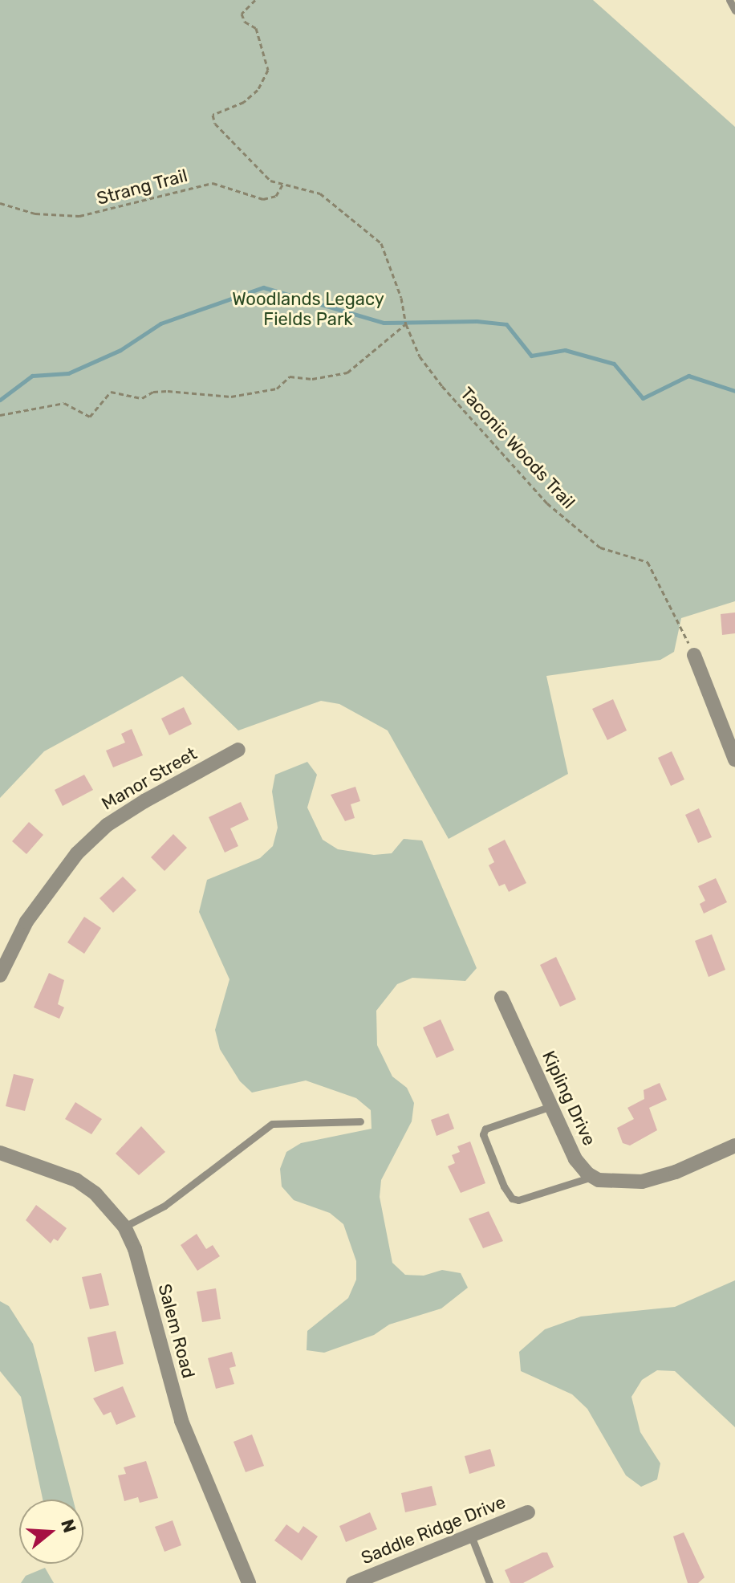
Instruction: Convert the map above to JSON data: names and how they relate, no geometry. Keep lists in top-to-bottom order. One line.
{"streets":{"street":["Manor Street","Kipling Drive","Salem Road","Saddle Ridge Drive"],"path":["Strang Trail","Taconic Woods Trail"]},"crossings":[["Strang Trail","Taconic Woods Trail"]],"parks":["Woodlands Legacy Fields Park"],"north":"right"}
